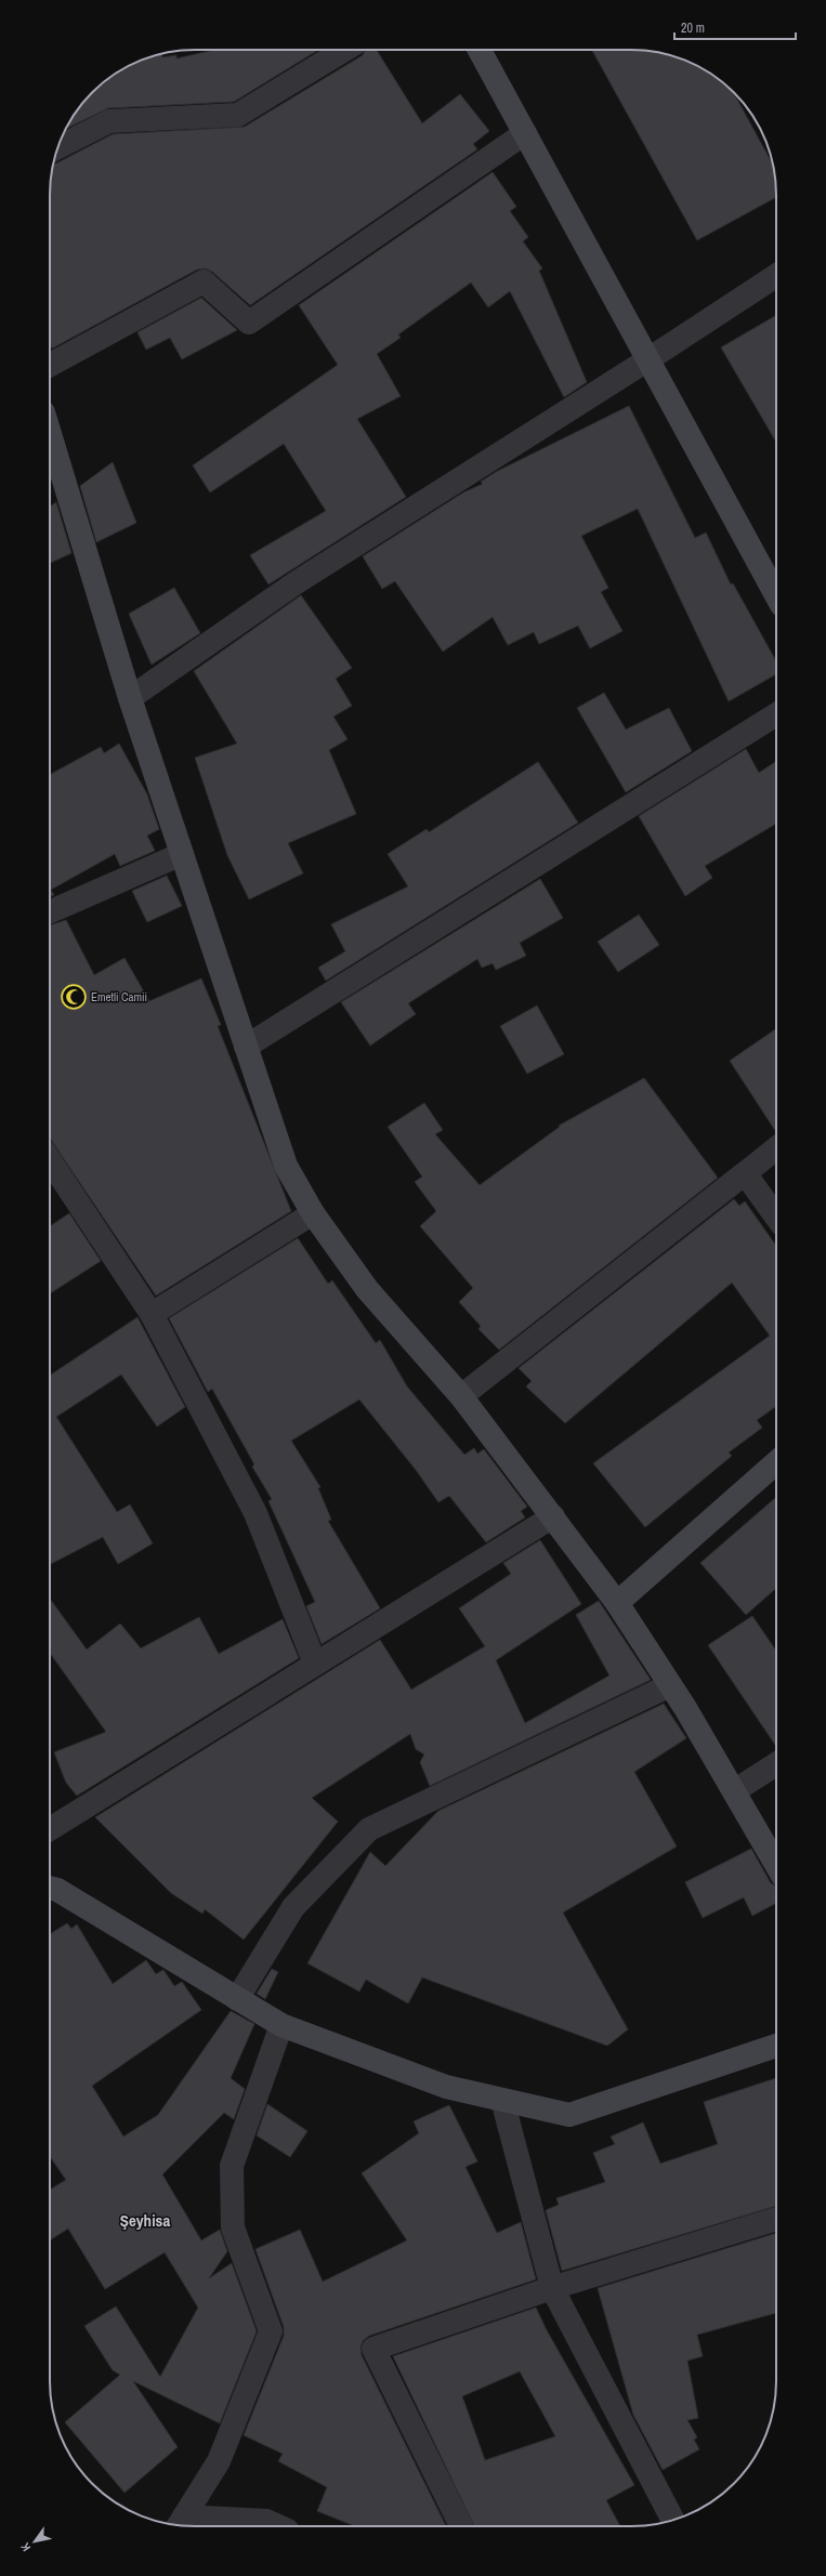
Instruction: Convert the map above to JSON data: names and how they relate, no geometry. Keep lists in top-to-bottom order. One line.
{"districts":["Şeyhisa"],"places":{"mosque":["Emetli Camii"]},"scale_bar":"20 m","north":"bottom left"}
